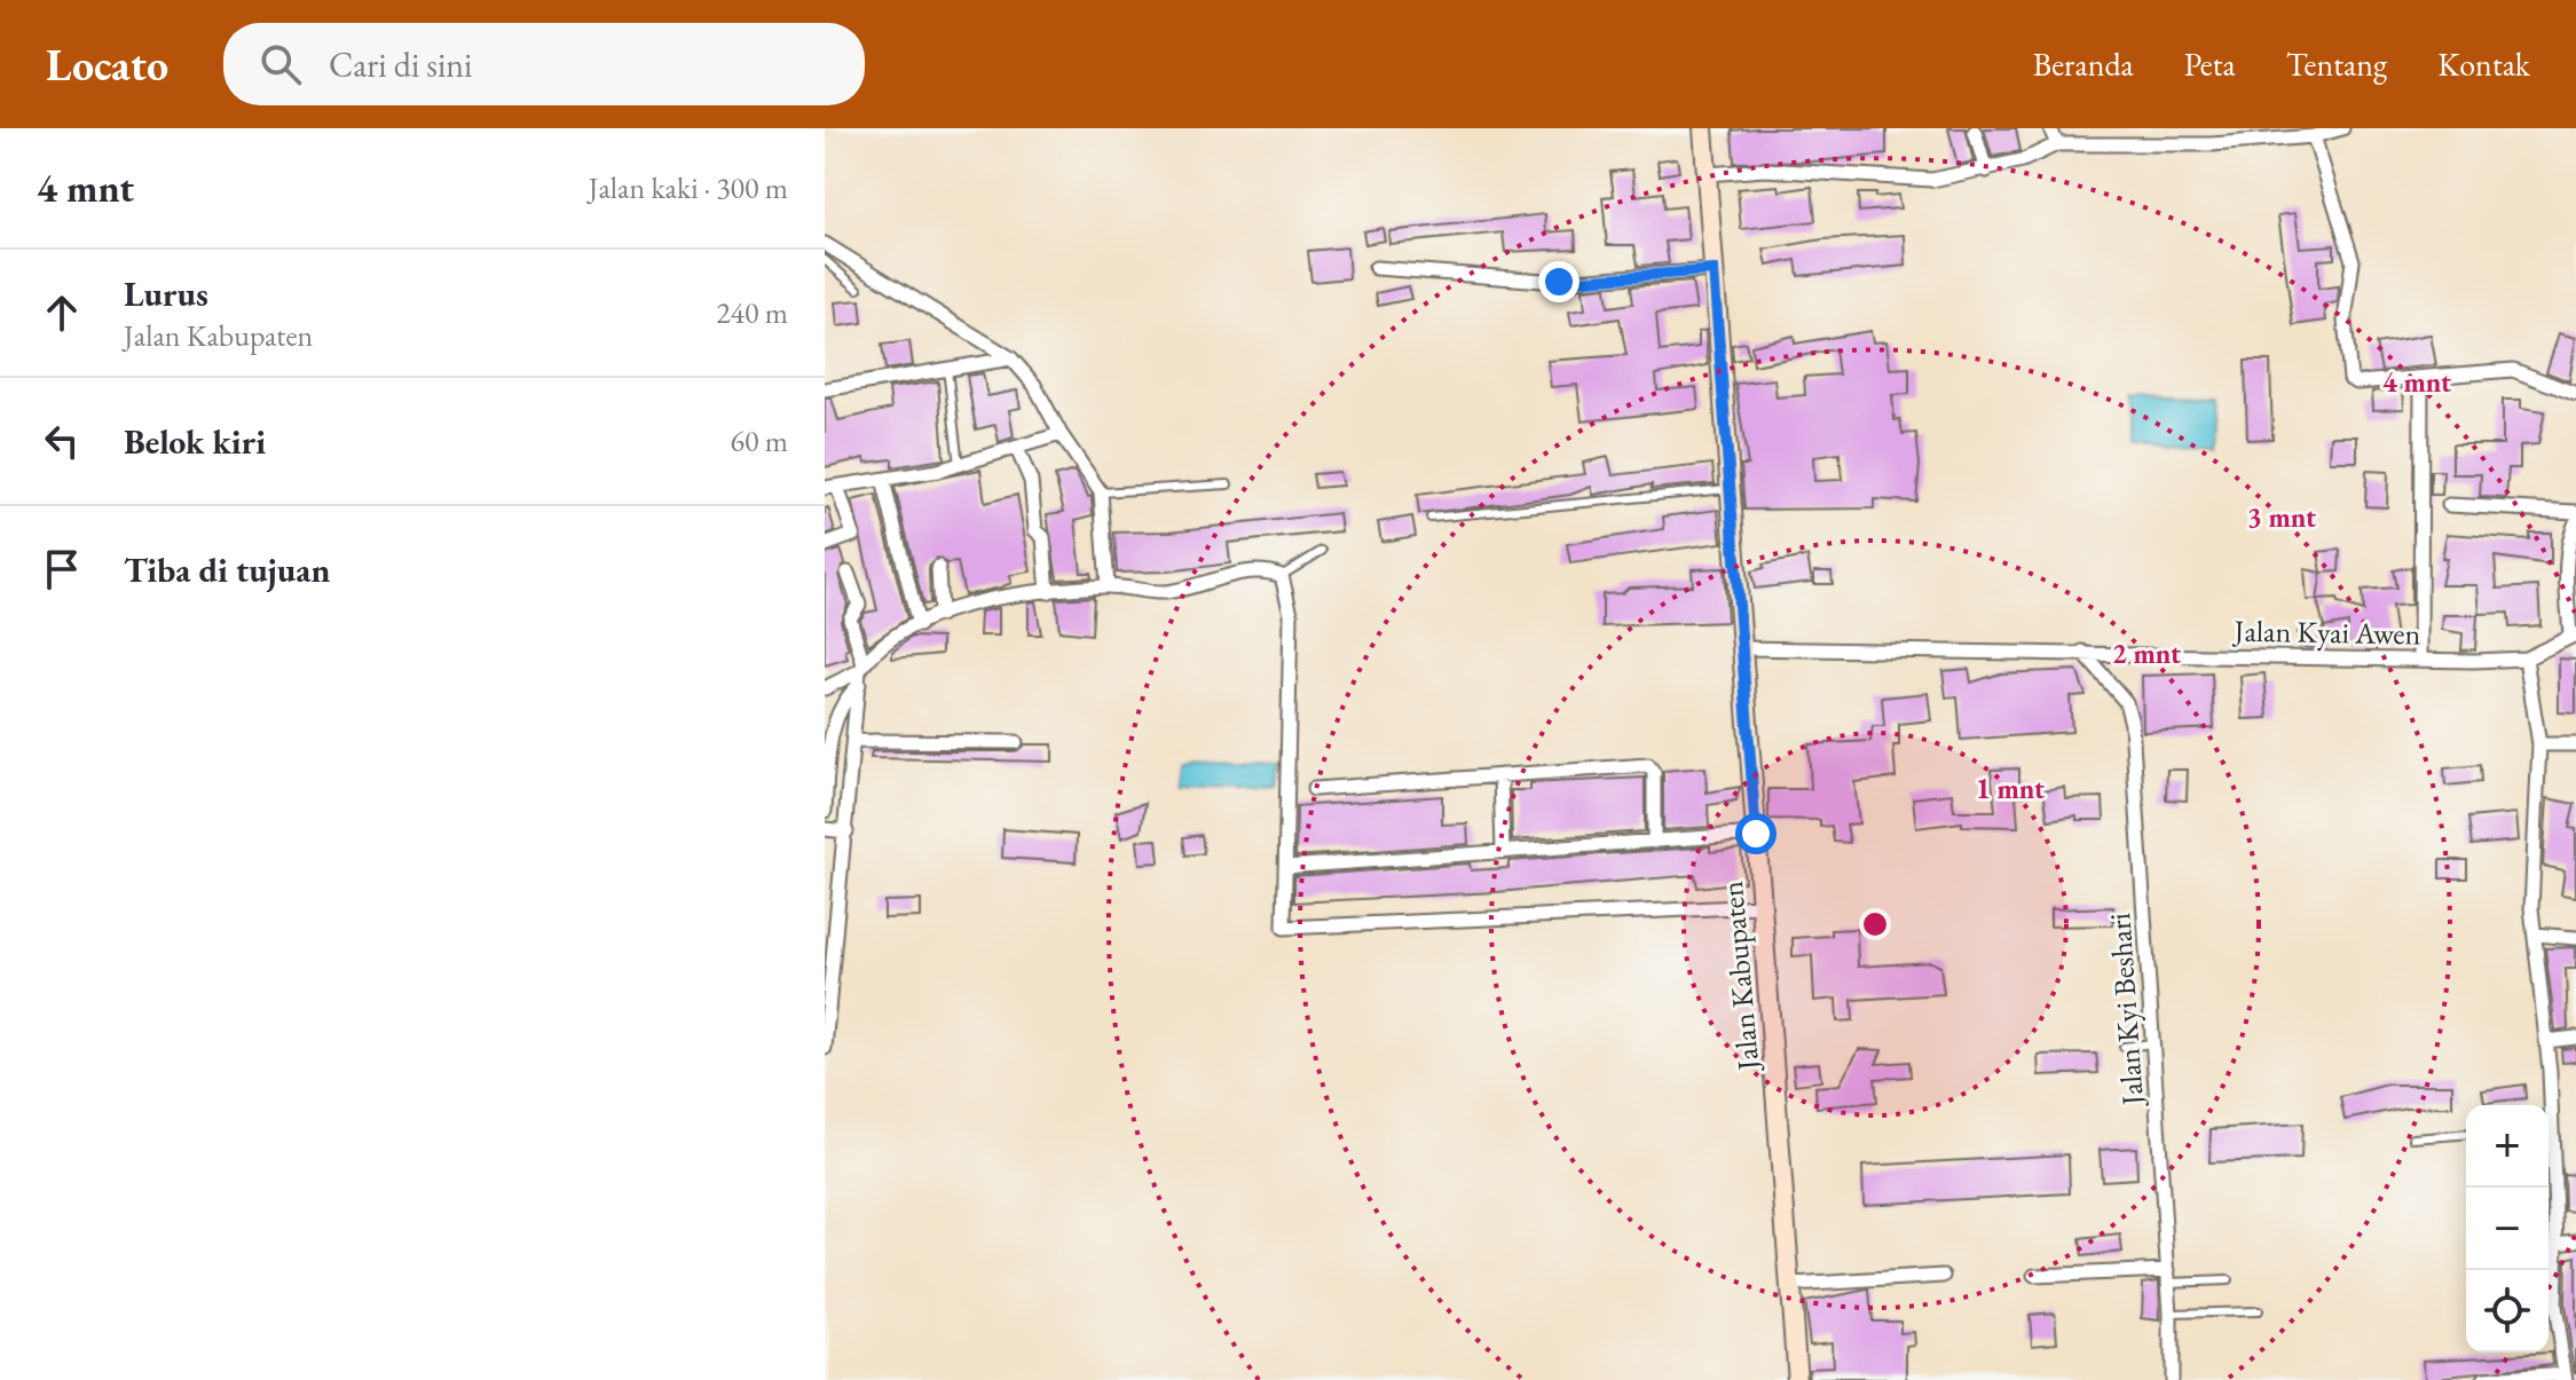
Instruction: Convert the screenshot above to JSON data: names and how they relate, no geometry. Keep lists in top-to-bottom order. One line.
{"streets":{"main road":["Jalan Kabupaten"],"street":["Jalan Kyai Awen","Jalan Kyi Beshari"]},"crossings":[["Jalan Kyai Awen","Jalan Kabupaten"],["Jalan Kyai Awen","Jalan Kyi Beshari"]],"page":{"header":"Locato","search":"Cari di sini","nav":["Beranda","Peta","Tentang","Kontak"],"heading":["4 mnt","Jalan kaki · 300 m"],"list":[["Lurus","Jalan Kabupaten","240 m"],["Belok kiri","60 m"],"Tiba di tujuan"],"map_buttons":["+","−"]},"rings":["4 mnt","3 mnt","2 mnt","1 mnt"]}
